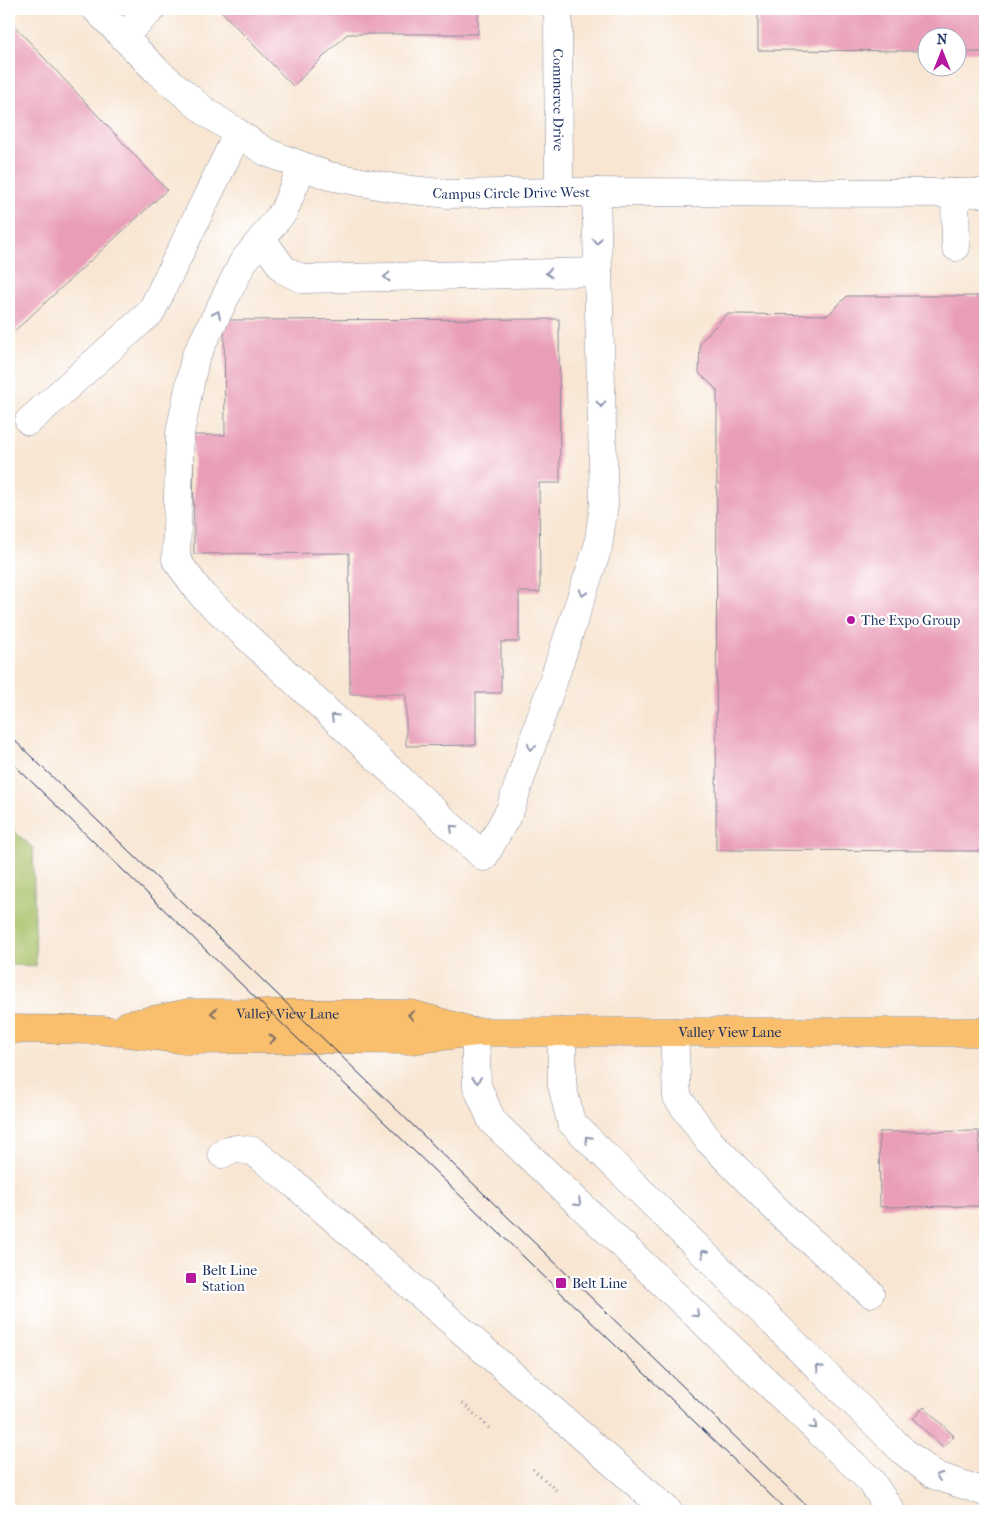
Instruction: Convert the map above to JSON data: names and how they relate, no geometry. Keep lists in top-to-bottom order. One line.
{"streets":{"main road":["Valley View Lane"],"street":["Commerce Drive","Campus Circle Drive West"]},"crossings":[["Commerce Drive","Campus Circle Drive West"]],"places":{"other":["The Expo Group"],"transit":["Belt Line Station","Belt Line"]},"north":"top"}
